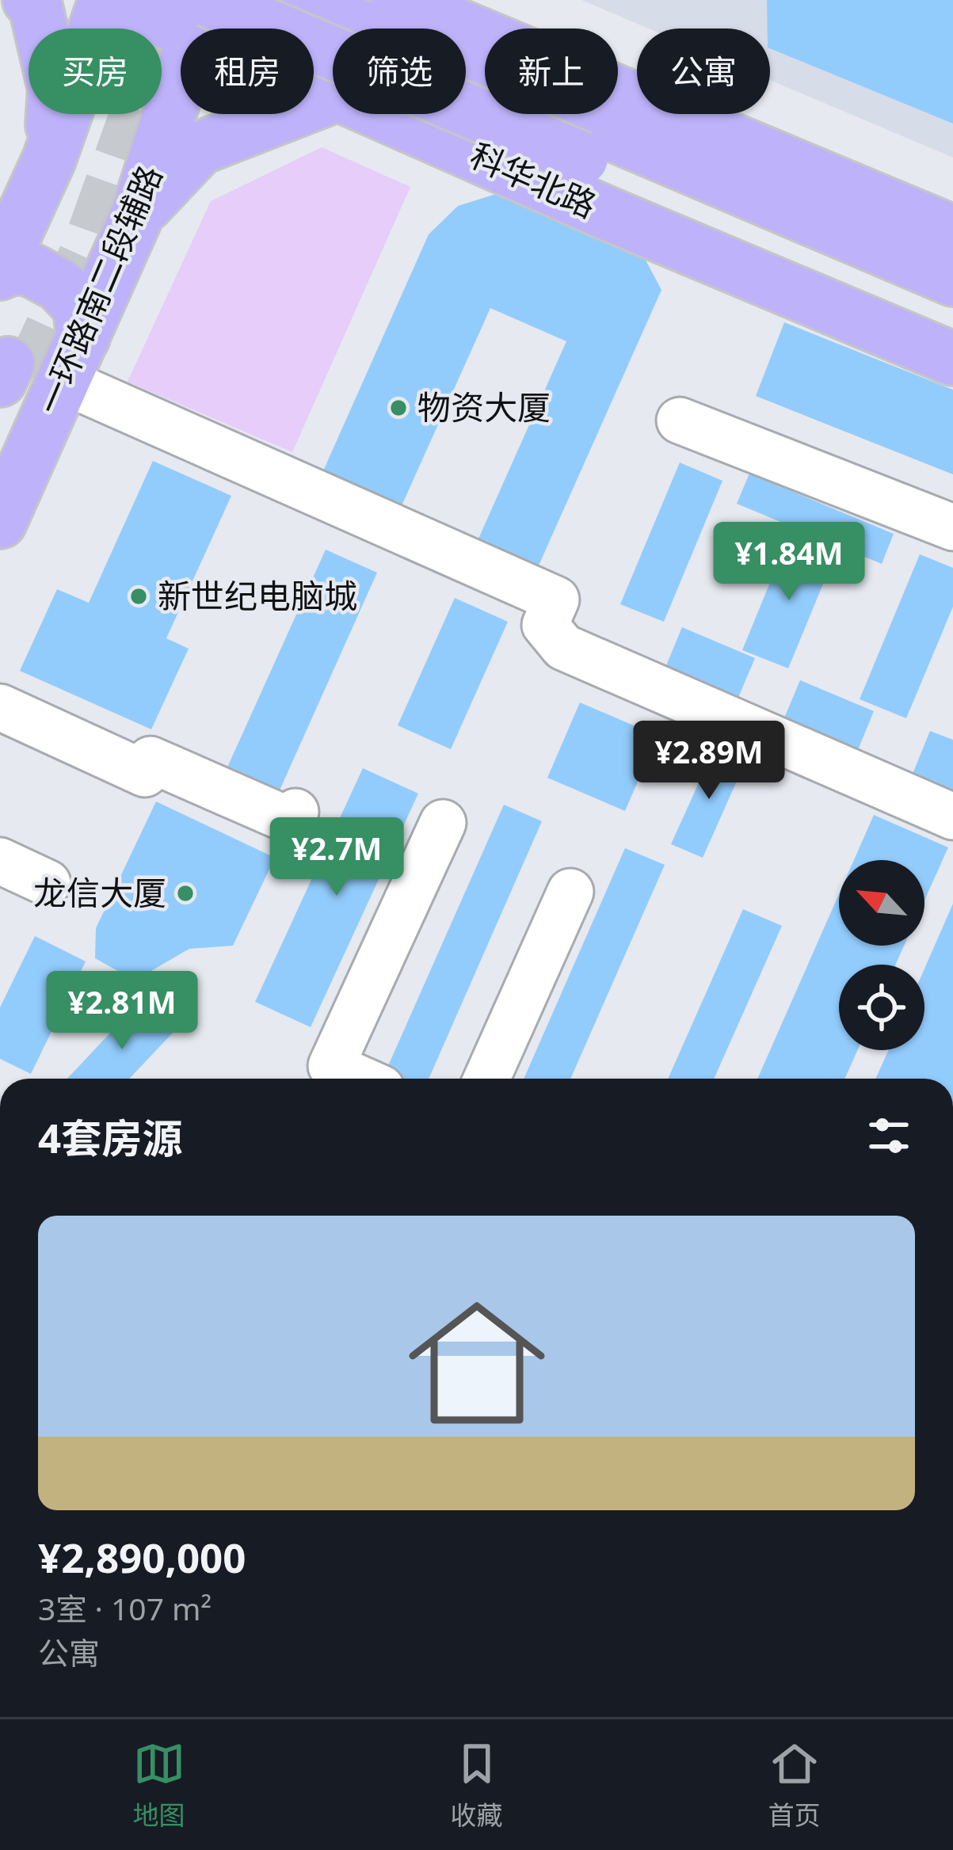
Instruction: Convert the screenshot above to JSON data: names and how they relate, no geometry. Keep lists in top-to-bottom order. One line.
{"streets":{"main road":["科华北路","一环路南二段辅路"]},"crossings":[["科华北路","一环路南二段辅路"]],"places":["物资大厦","新世纪电脑城","龙信大厦"],"north":"top left","page":{"chip":["买房","租房","筛选","新上","公寓"],"price":["¥1.84M","¥2.89M","¥2.7M","¥2.81M"],"heading":"4套房源","list":[{"name":"¥2,890,000","note":"3室 · 107 m² · 公寓"}],"tabs":["地图","收藏","首页"]}}
